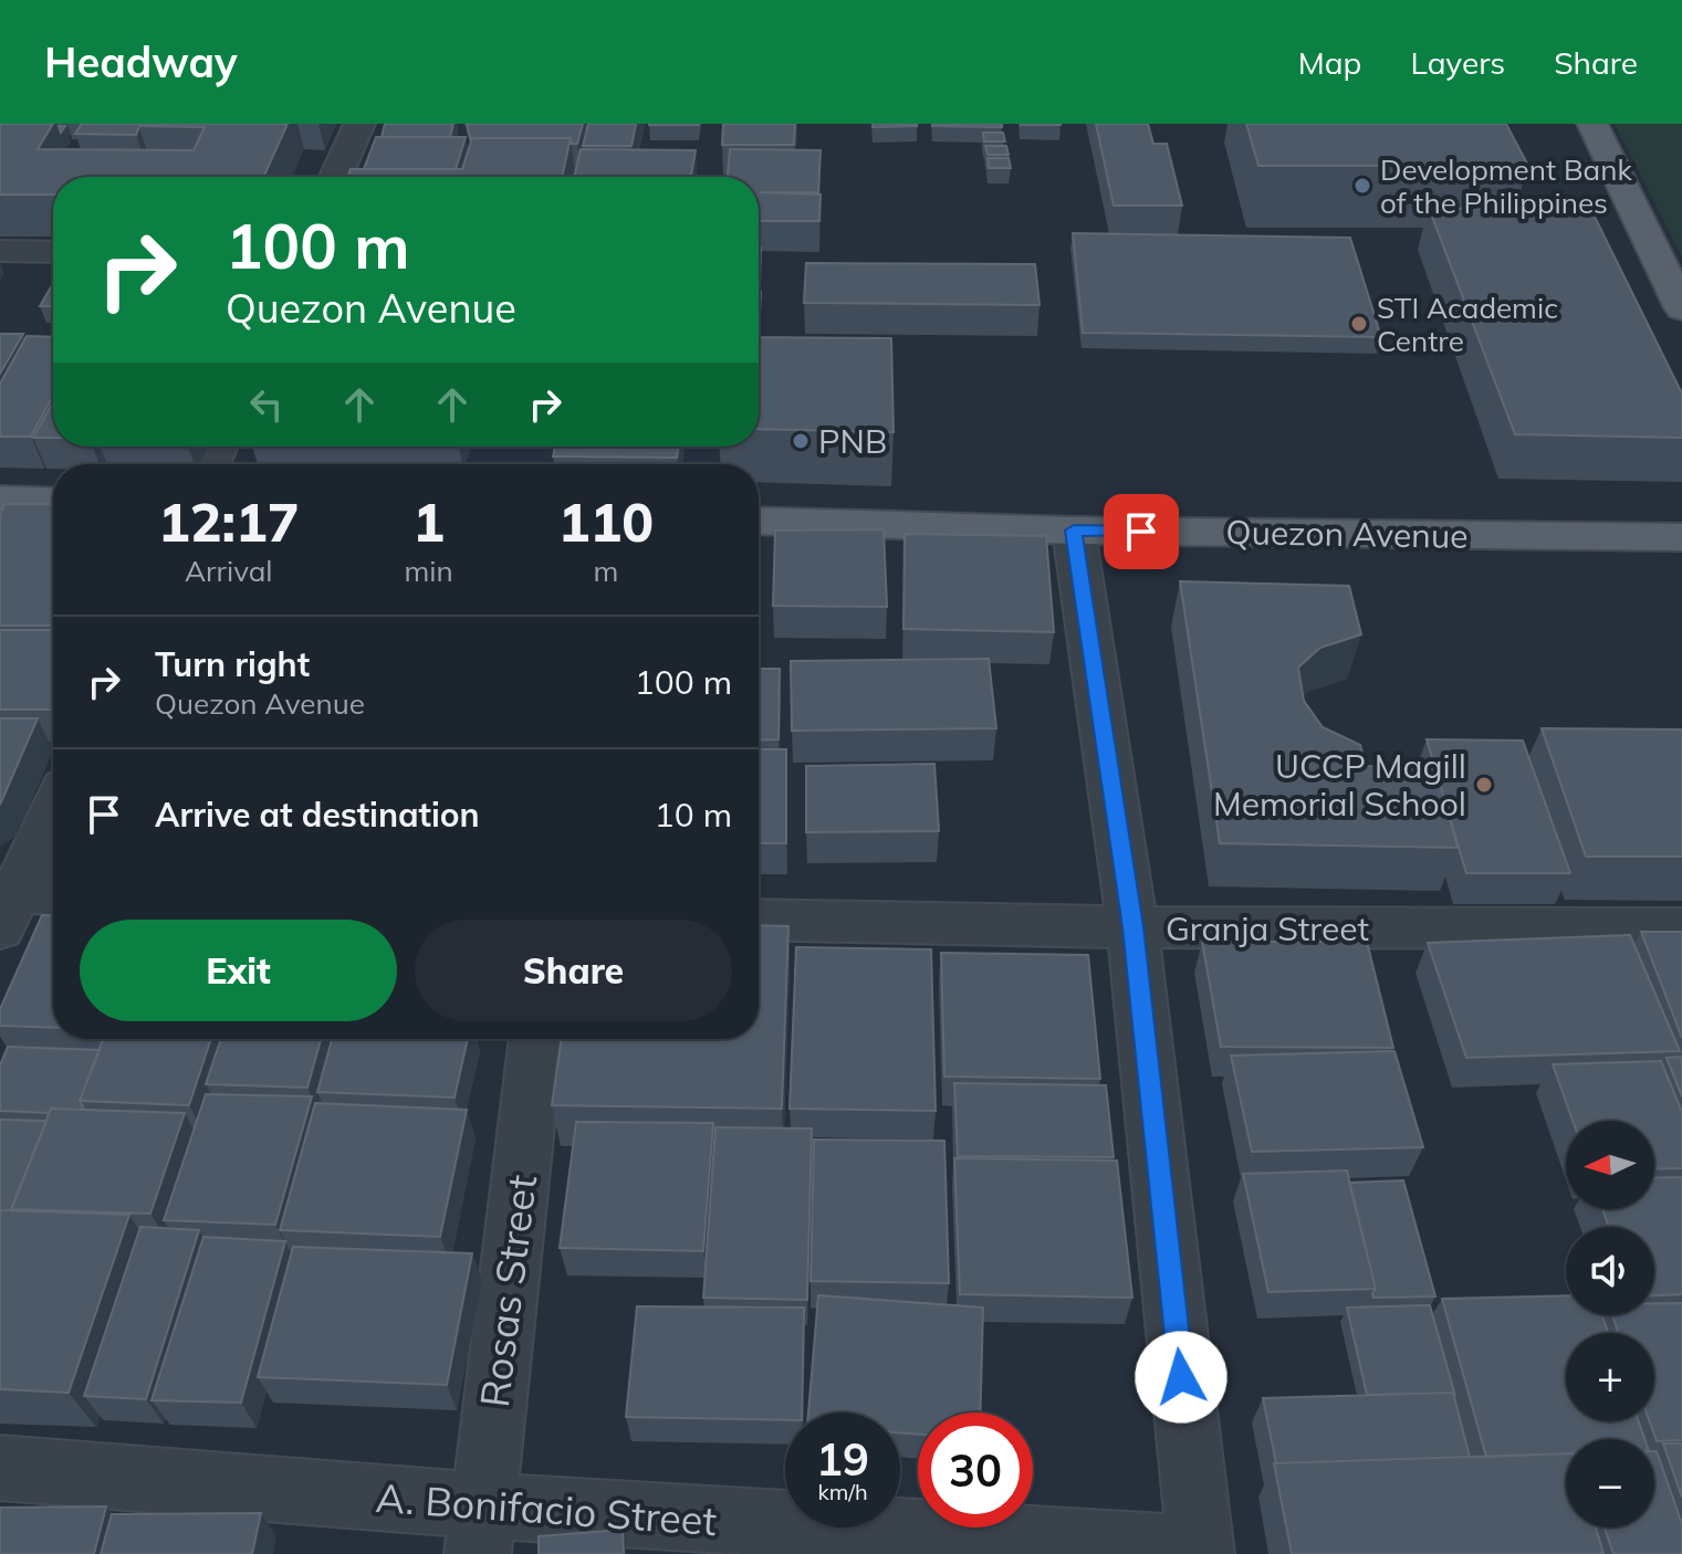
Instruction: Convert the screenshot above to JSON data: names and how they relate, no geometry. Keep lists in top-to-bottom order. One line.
{"streets":{"main road":["Quezon Avenue"],"street":["Granja Street","Rosas Street","A. Bonifacio Street"]},"crossings":[["Rosas Street","A. Bonifacio Street"]],"places":["Development Bank of the Philippines","STI Academic Centre","PNB","UCCP Magill Memorial School"],"north":"left","page":{"header":"Headway","nav":["Map","Layers","Share"],"turn":["100 m","Quezon Avenue"],"eta":["12:17","Arrival","1","min","110","m"],"list":[{"name":"Turn right","note":"Quezon Avenue","value":"100 m"},{"name":"Arrive at destination","value":"10 m"}],"buttons":["Exit","Share"],"map_buttons":["+","−"],"speed":"19 km/h","limit":"30"}}
